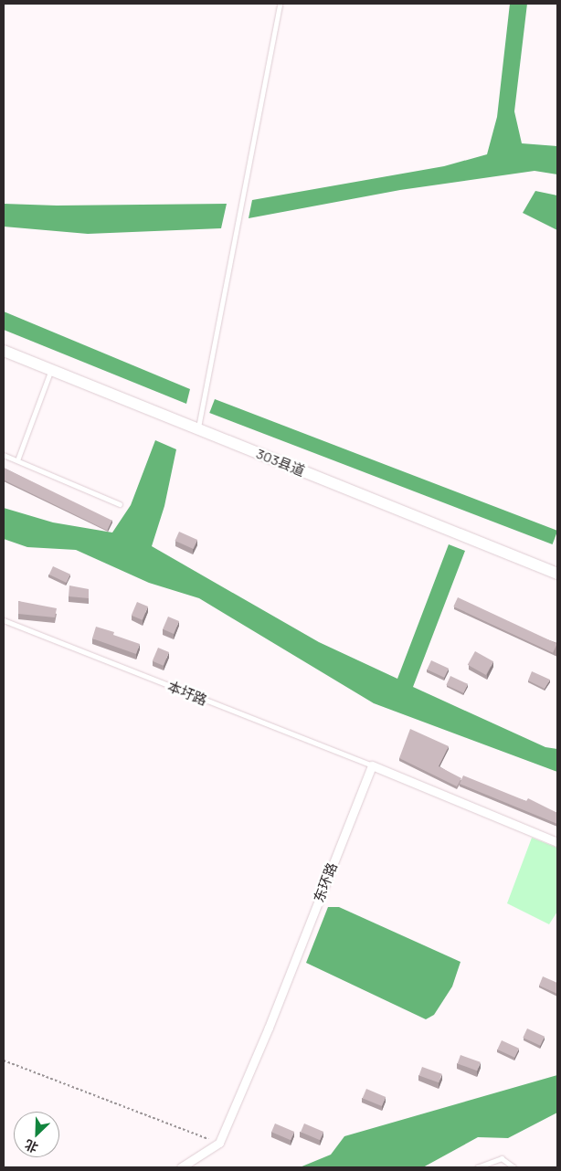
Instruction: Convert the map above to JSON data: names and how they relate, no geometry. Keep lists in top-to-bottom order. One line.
{"streets":{"main road":["303县道"],"street":["东环路"],"lane":["本圩路"]},"crossings":[["本圩路","东环路"]],"north":"bottom left"}
